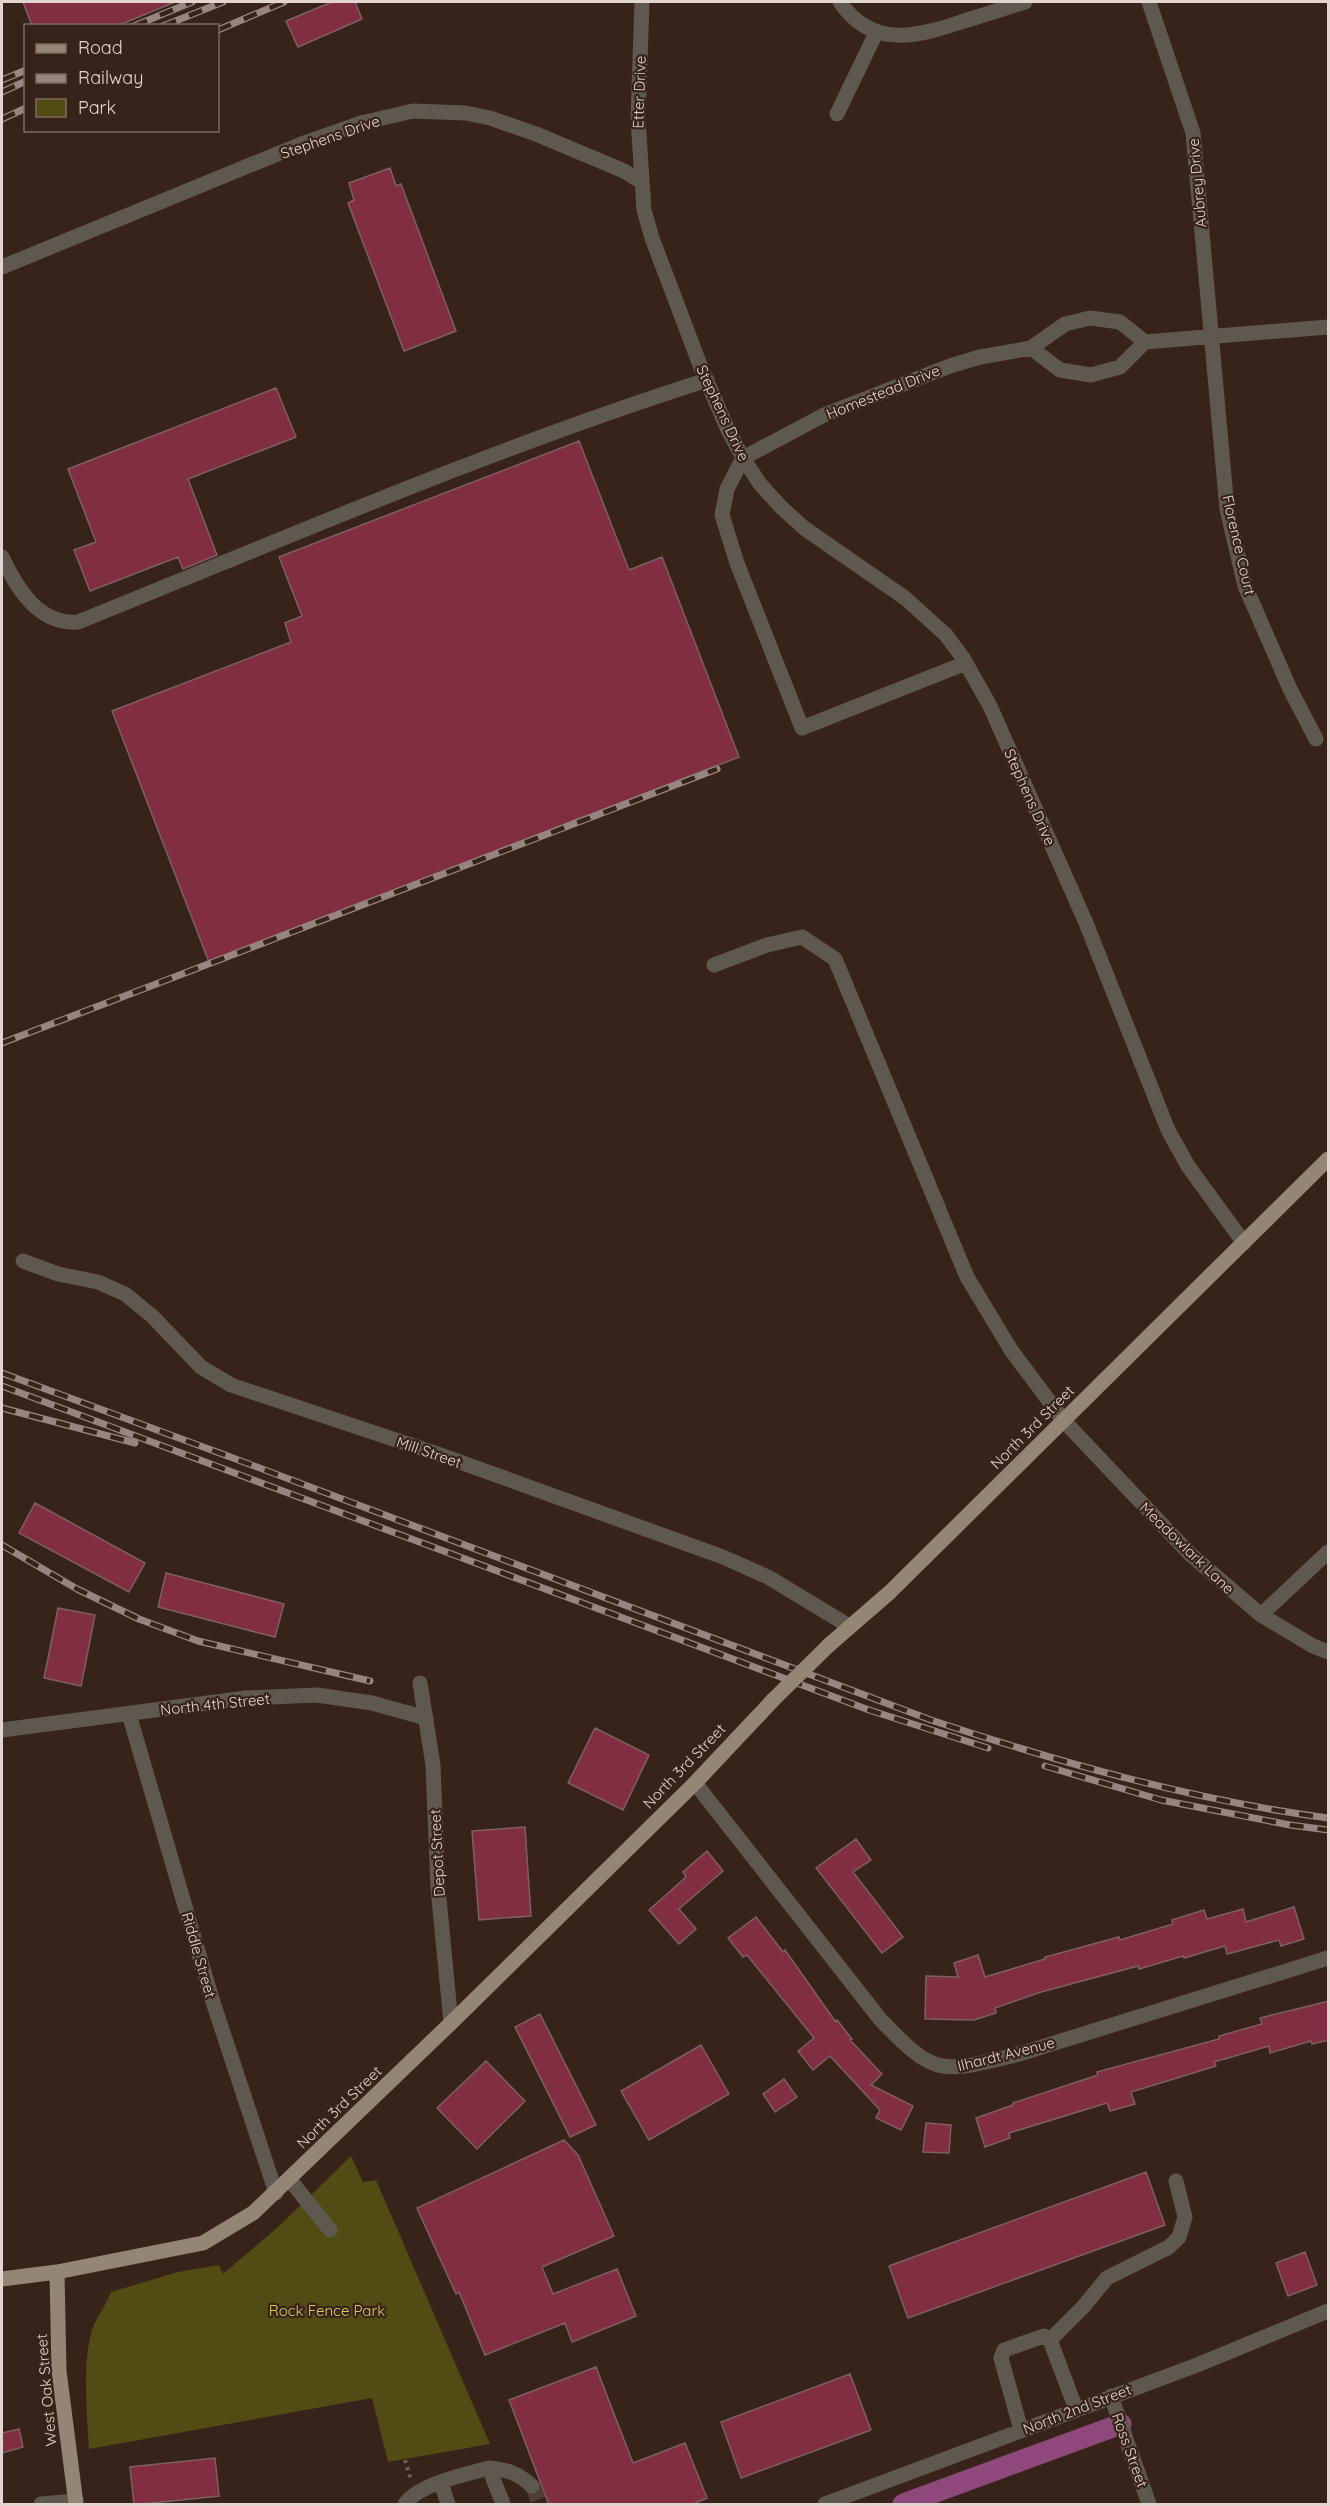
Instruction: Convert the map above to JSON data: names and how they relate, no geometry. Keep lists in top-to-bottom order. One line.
{"streets":{"main road":["North 3rd Street","West Oak Street"],"street":["Etter Drive","Stephens Drive","Aubrey Drive","Homestead Drive","Florence Court","Mill Street","Meadowlark Lane","North 4th Street","Depot Street","Riddle Street","Ilhardt Avenue","North 2nd Street","Ross Street"]},"crossings":[["Etter Drive","Stephens Drive"],["Stephens Drive","Homestead Drive"],["Stephens Drive","North 3rd Street"],["Aubrey Drive","Florence Court"],["North 3rd Street","Mill Street"],["North 3rd Street","Meadowlark Lane"],["North 3rd Street","Depot Street"],["North 3rd Street","Riddle Street"],["North 3rd Street","Ilhardt Avenue"],["North 3rd Street","West Oak Street"],["North 4th Street","Depot Street"],["North 4th Street","Riddle Street"],["North 2nd Street","Ross Street"]],"parks":["Rock Fence Park"],"legend":["Road","Railway","Park"]}
